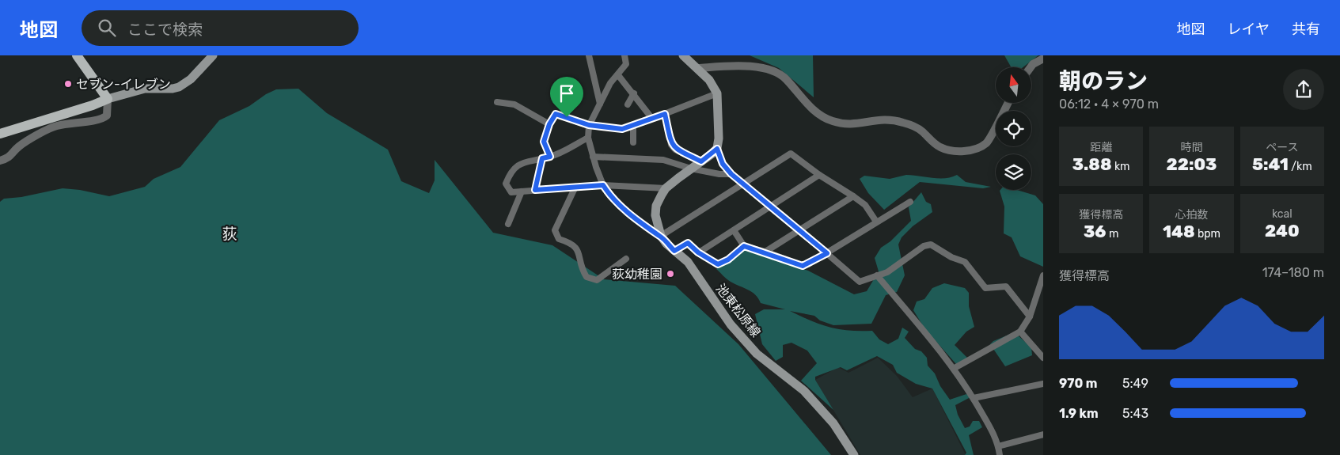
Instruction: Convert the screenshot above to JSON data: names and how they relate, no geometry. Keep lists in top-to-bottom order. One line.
{"streets":{"main road":["池東松原線"]},"districts":["荻"],"places":["セブン-イレブン","荻幼稚園"],"north":"top","page":{"header":"地図","search":"ここで検索","nav":["地図","レイヤ","共有"],"heading":["朝のラン","06:12 · 4 × 970 m"],"stats":[["距離","3.88 km"],["時間","22:03"],["ペース","5:41 /km"],["獲得標高","36 m"],["心拍数","148 bpm"],["kcal","240"]],"chart":["獲得標高","174–180 m"],"list":[{"name":"970 m","note":"5:49"},{"name":"1.9 km","note":"5:43"}]}}
